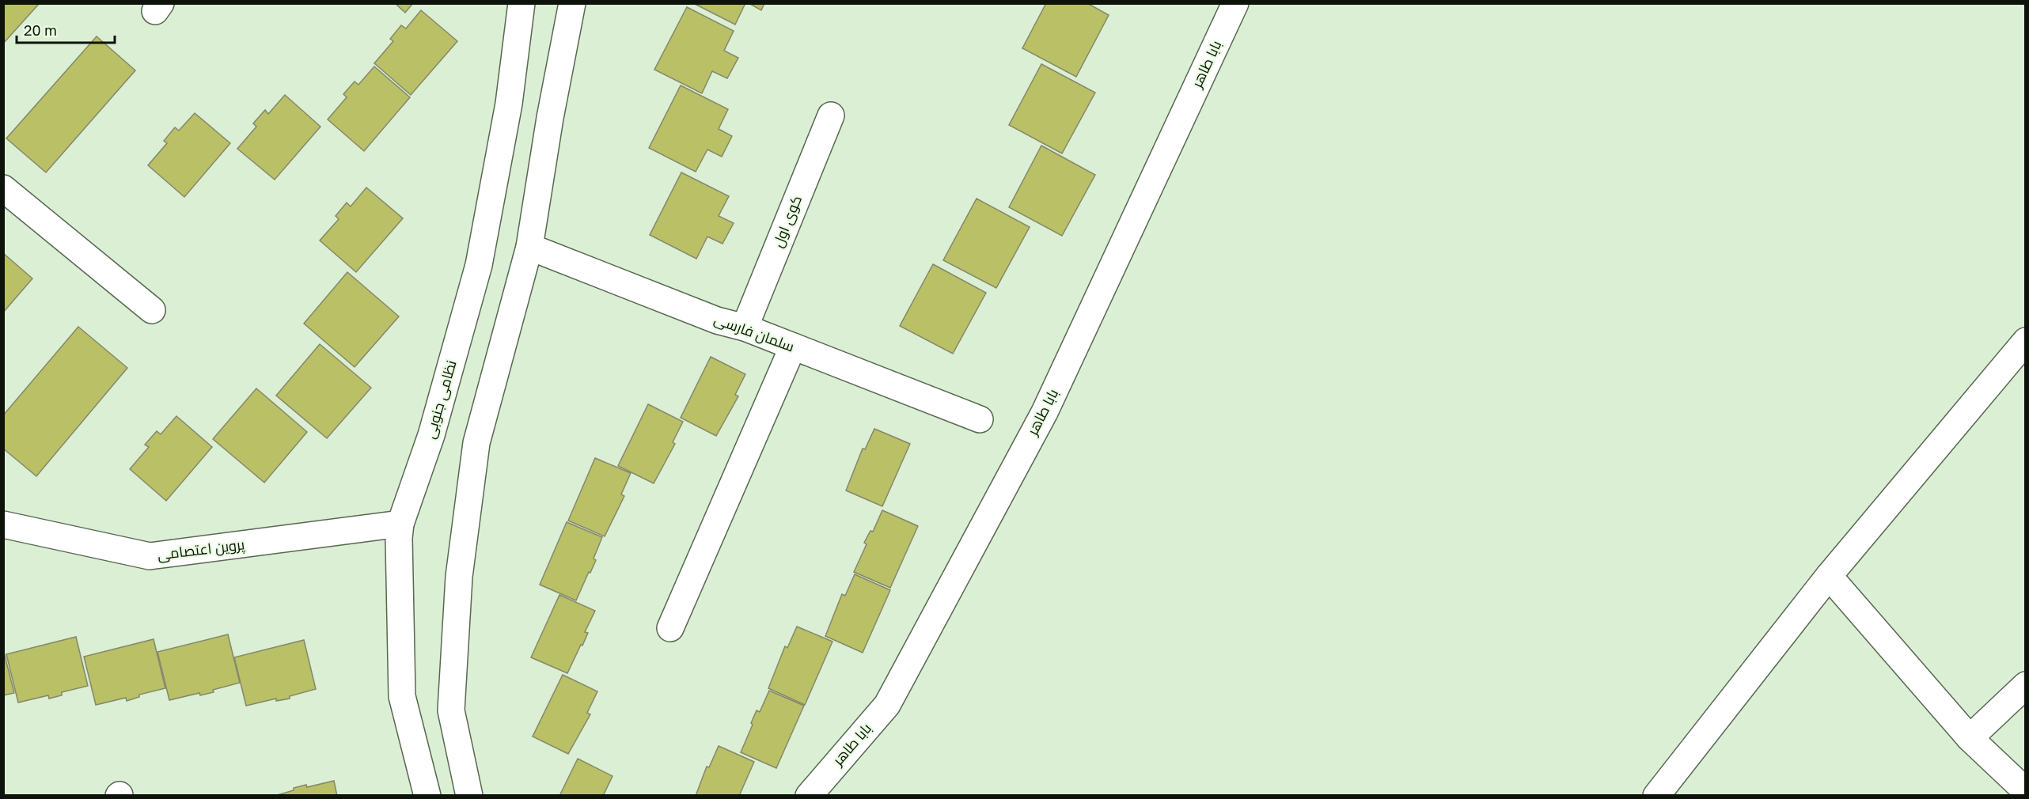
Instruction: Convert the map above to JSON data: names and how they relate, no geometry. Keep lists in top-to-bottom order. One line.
{"streets":{"street":["بابا طاهر","کوی اول","سلمان فارسی","نظامی جنوبی","پروین اعتصامی"]},"crossings":[["کوی اول","سلمان فارسی"],["نظامی جنوبی","پروین اعتصامی"]],"scale_bar":"20 m"}
